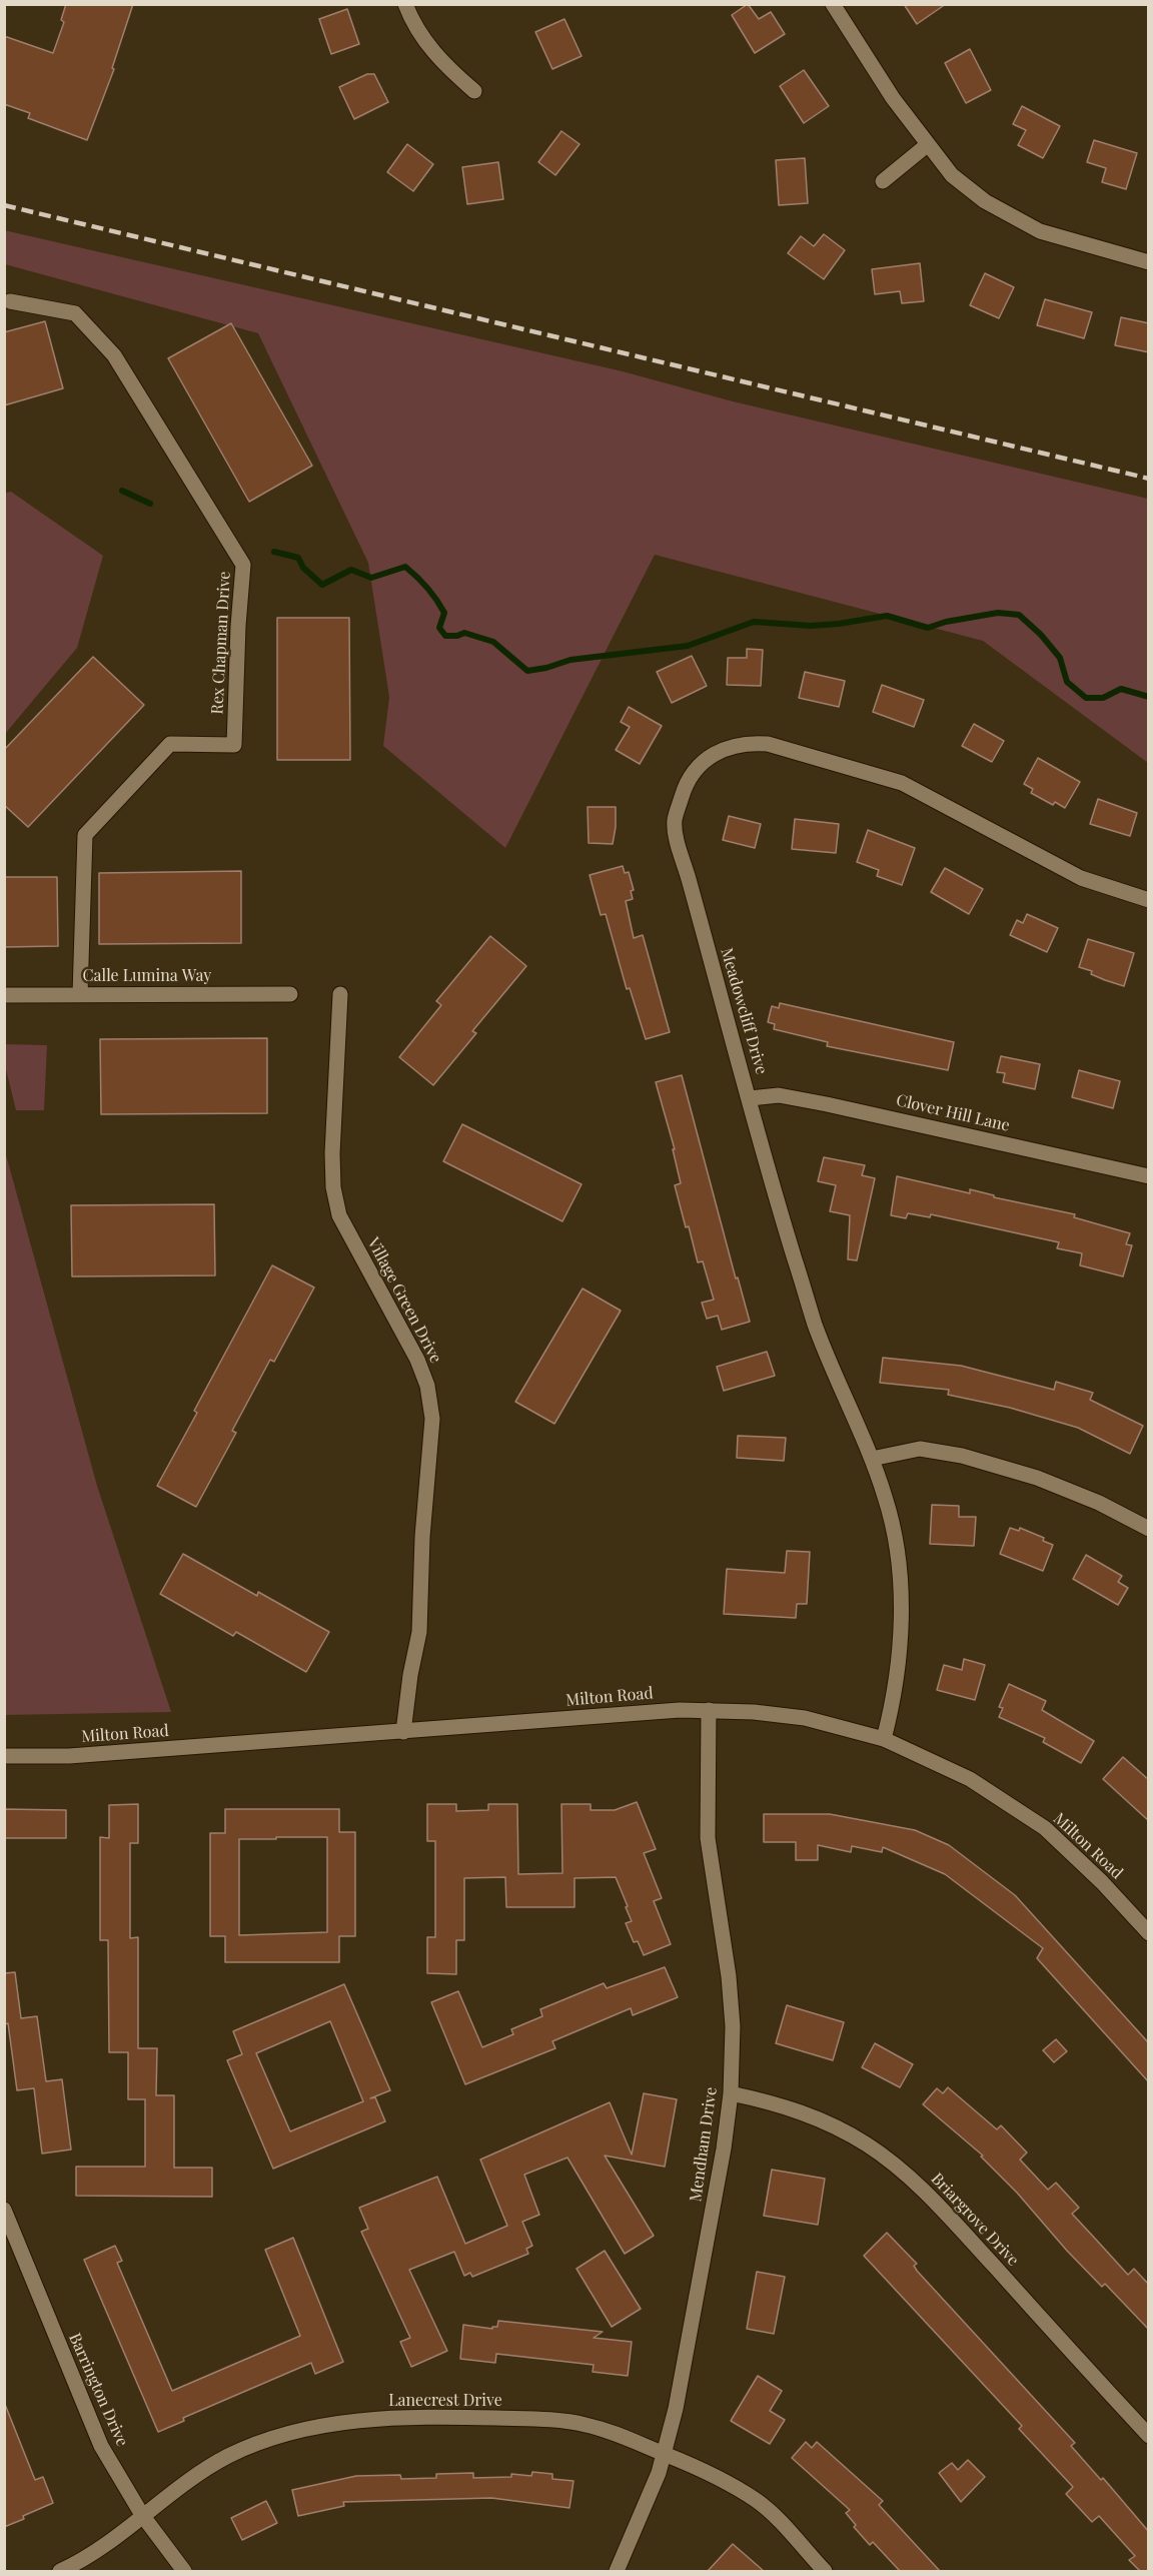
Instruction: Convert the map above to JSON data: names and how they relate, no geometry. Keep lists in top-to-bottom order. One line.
{"streets":{"street":["Rex Chapman Drive","Calle Lumina Way","Meadowcliff Drive","Clover Hill Lane","Village Green Drive","Milton Road","Mendham Drive","Briargrove Drive","Barrington Drive","Lanecrest Drive"]},"crossings":[["Rex Chapman Drive","Calle Lumina Way"],["Meadowcliff Drive","Clover Hill Lane"],["Meadowcliff Drive","Milton Road"],["Village Green Drive","Milton Road"],["Milton Road","Mendham Drive"],["Mendham Drive","Briargrove Drive"],["Mendham Drive","Lanecrest Drive"],["Barrington Drive","Lanecrest Drive"]]}
